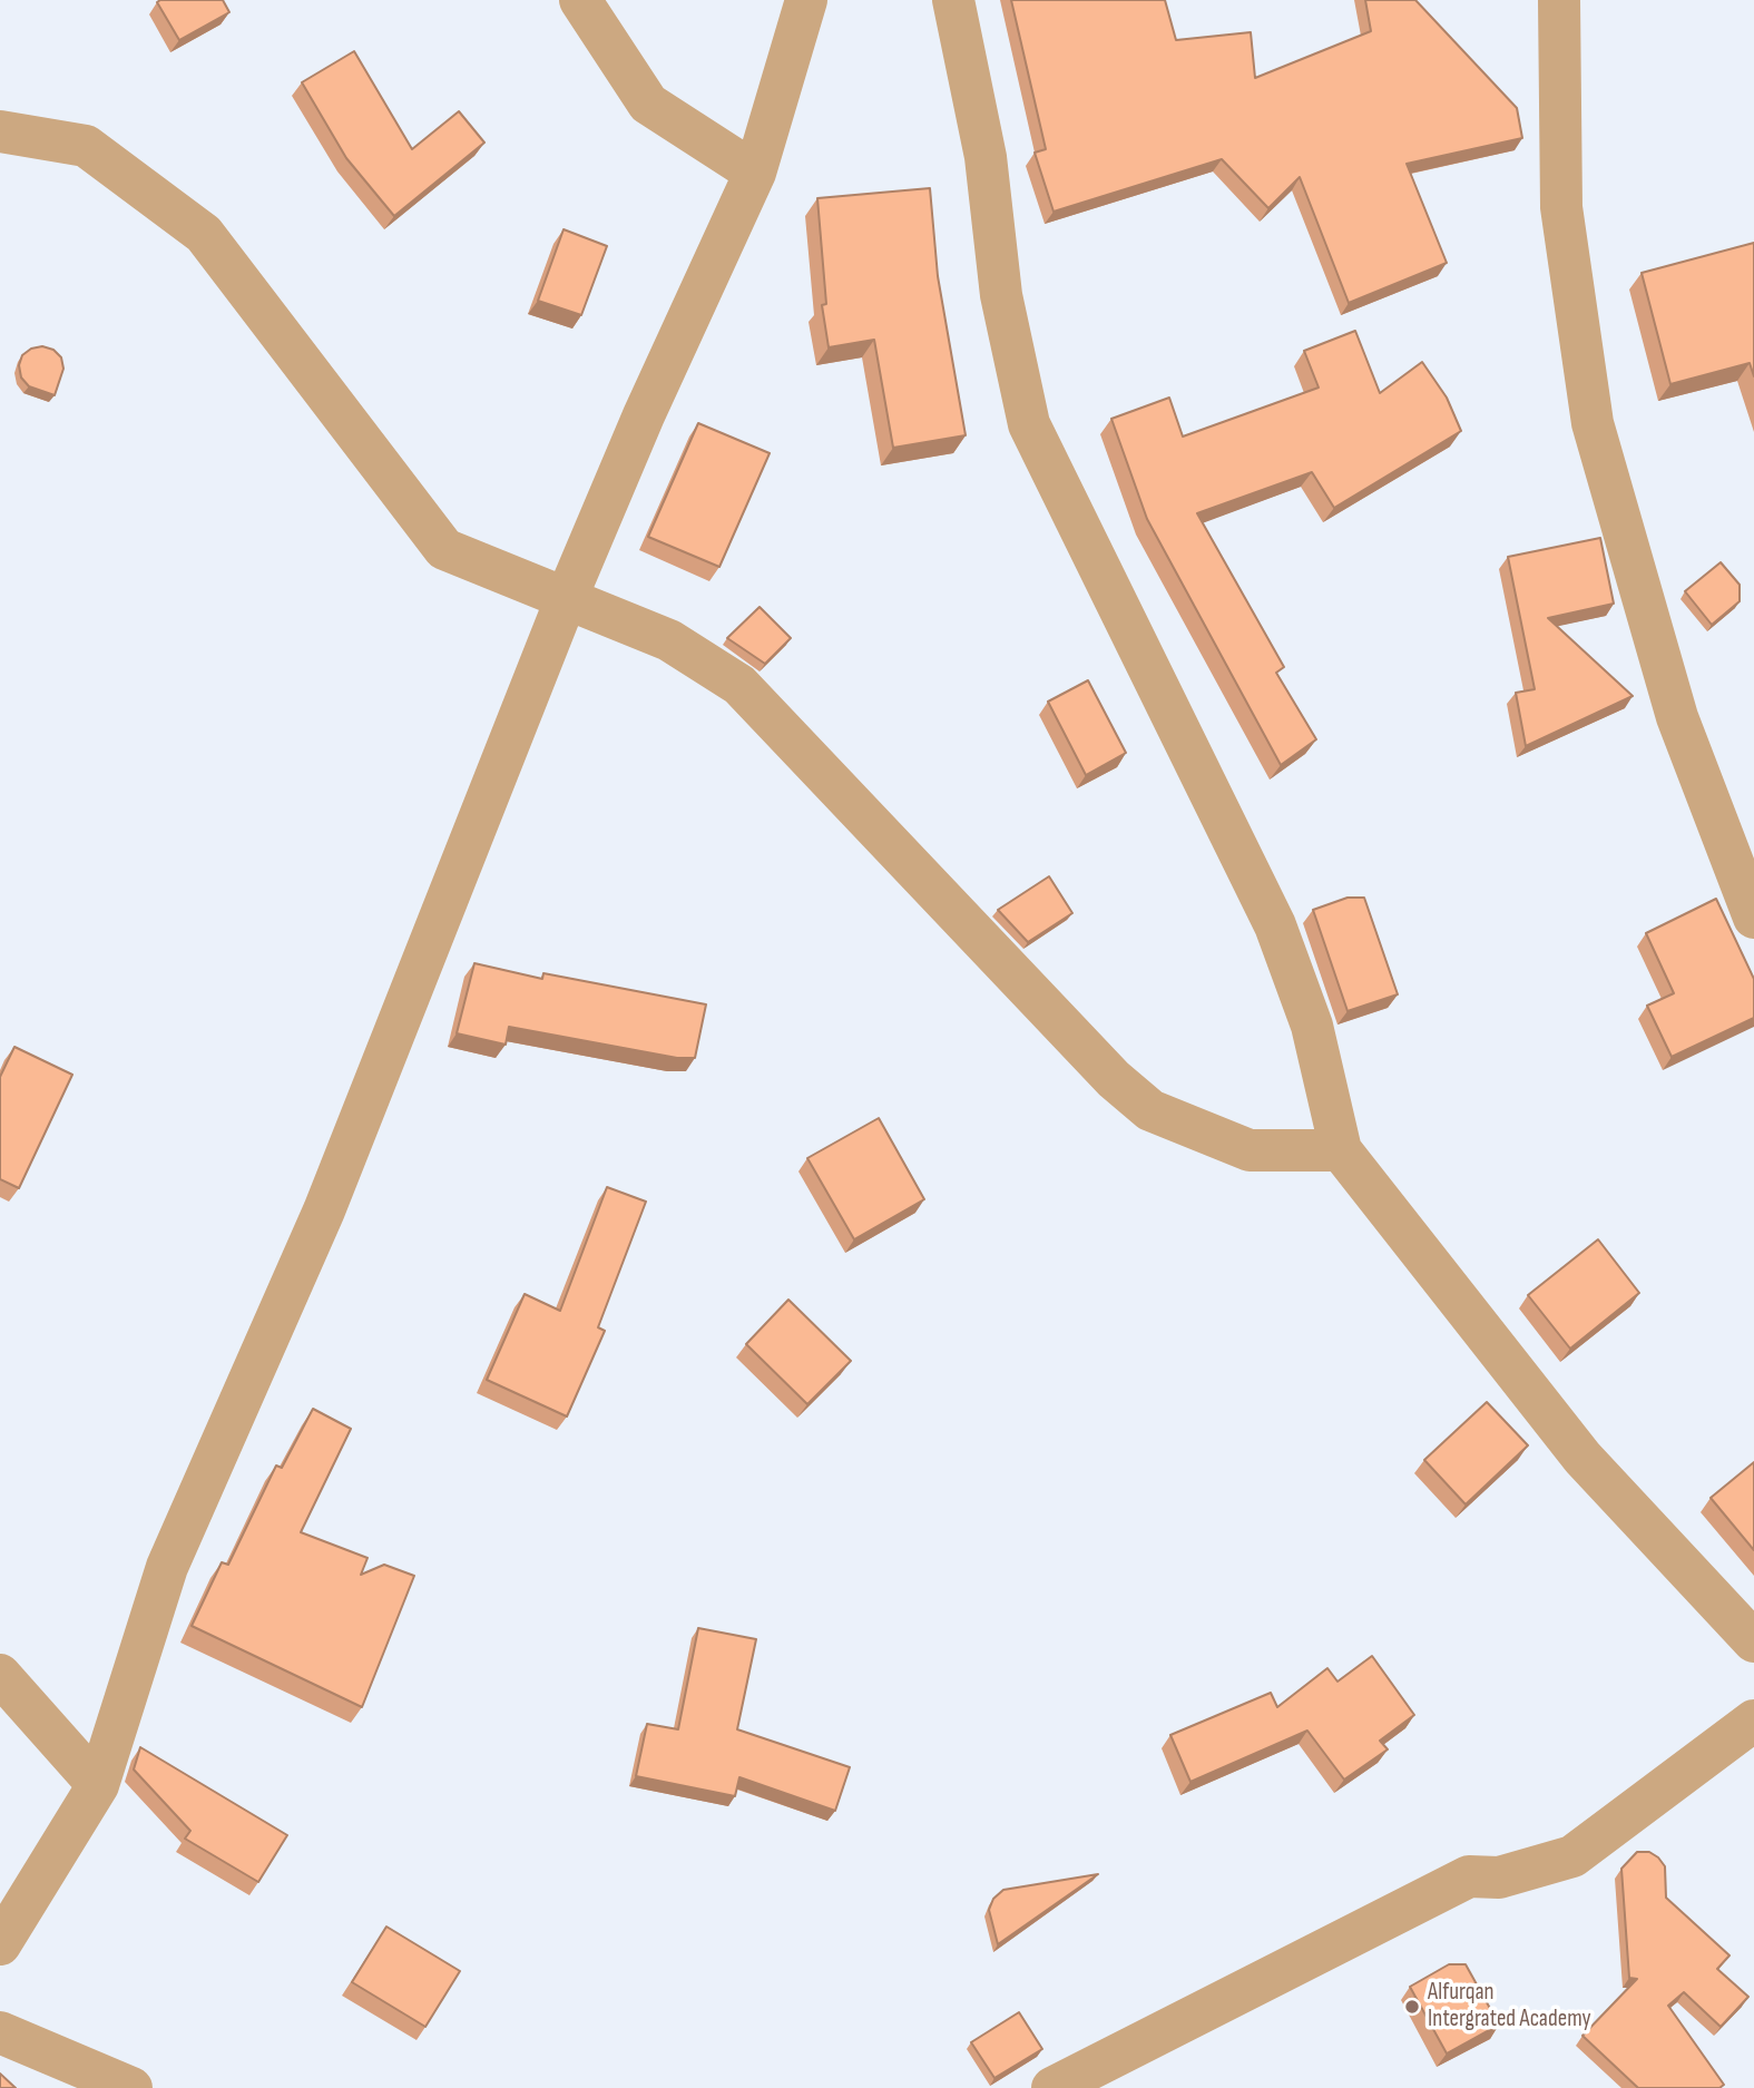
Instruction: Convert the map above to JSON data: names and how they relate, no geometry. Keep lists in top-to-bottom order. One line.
{"places":["Alfurqan Intergrated Academy"]}
